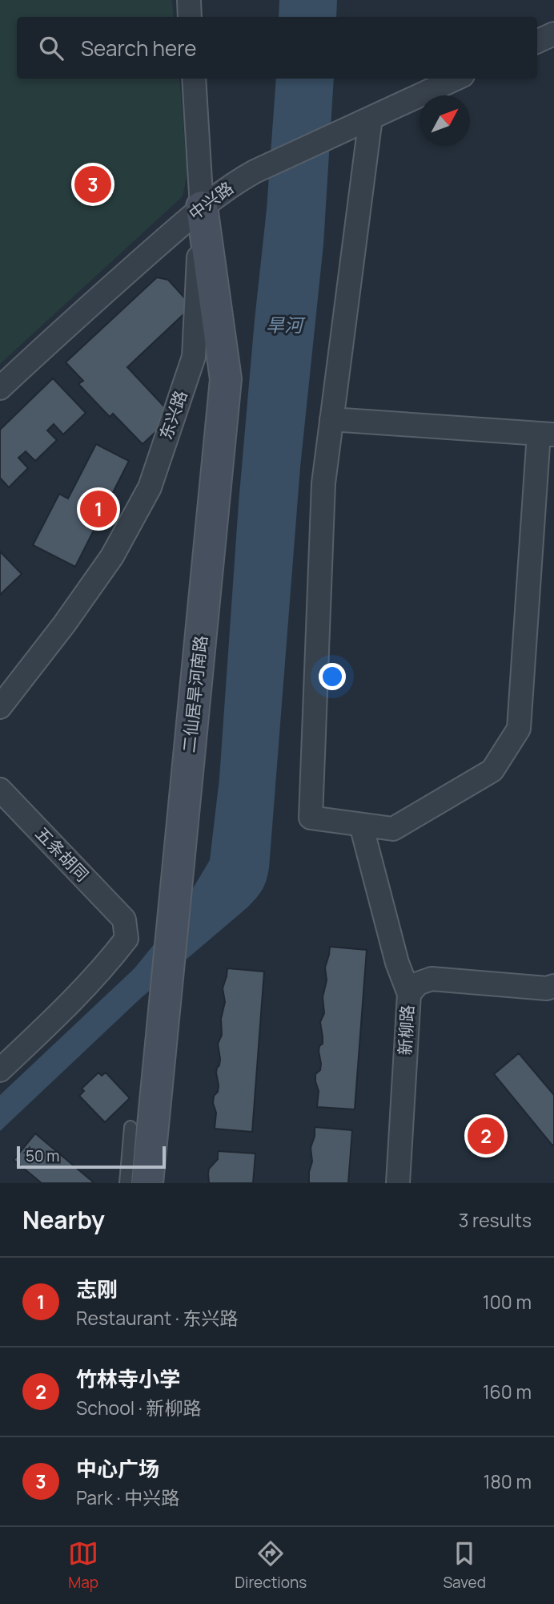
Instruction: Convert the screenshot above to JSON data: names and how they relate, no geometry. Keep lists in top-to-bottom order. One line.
{"streets":{"street":["中兴路","东兴路","二仙居旱河南路","五条胡同","新柳路"]},"crossings":[["中兴路","东兴路"],["中兴路","二仙居旱河南路"],["东兴路","二仙居旱河南路"]],"water":["旱河"],"scale_bar":"50 m","north":"top right","page":{"search":"Search here","pins":["3","1","2"],"scale":"50 m","heading":["Nearby","3 results"],"list":[{"mark":"1","name":"志刚","note":"Restaurant · 东兴路","value":"100 m"},{"mark":"2","name":"竹林寺小学","note":"School · 新柳路","value":"160 m"},{"mark":"3","name":"中心广场","note":"Park · 中兴路","value":"180 m"}],"nav":["Map","Directions","Saved"]}}
